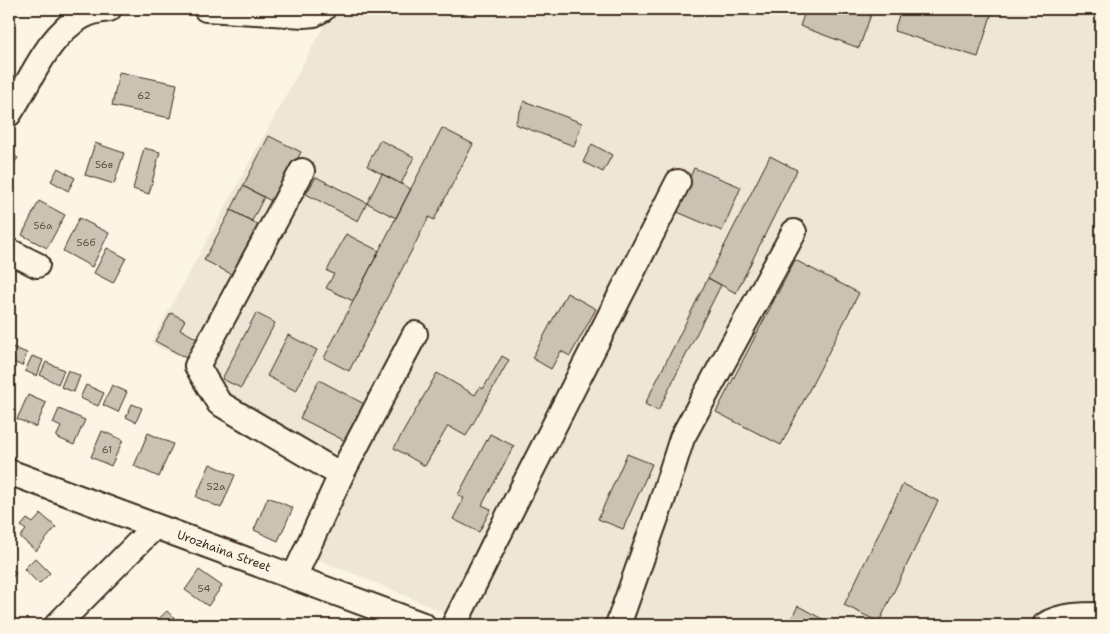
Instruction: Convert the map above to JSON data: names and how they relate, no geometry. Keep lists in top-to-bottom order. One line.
{"streets":{"street":["Urozhaina Street"]},"house_numbers":["62","56в","56а","56б","61","52а","54"]}
